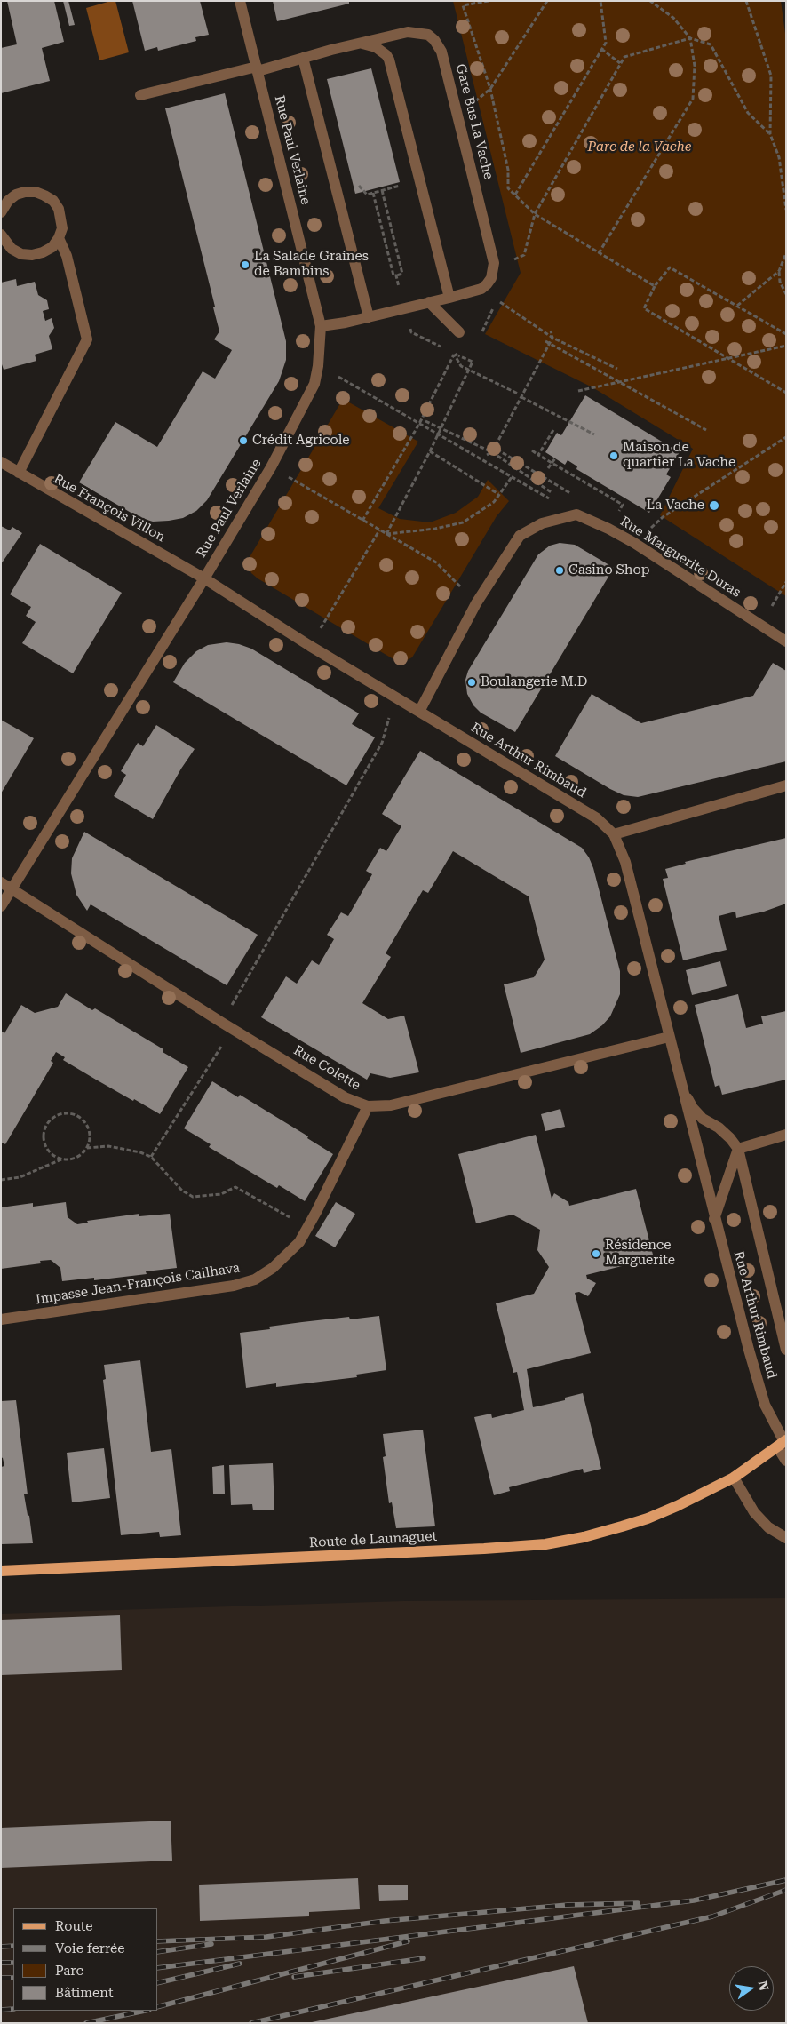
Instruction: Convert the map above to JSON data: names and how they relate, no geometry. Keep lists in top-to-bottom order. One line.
{"streets":{"main road":["Route de Launaguet"],"street":["Gare Bus La Vache","Rue Paul Verlaine","Rue François Villon","Rue Marguerite Duras","Rue Arthur Rimbaud","Rue Colette","Impasse Jean-François Cailhava"]},"crossings":[["Gare Bus La Vache","Rue Paul Verlaine"],["Rue Paul Verlaine","Rue François Villon"],["Rue Paul Verlaine","Rue Arthur Rimbaud"],["Rue Paul Verlaine","Rue Colette"],["Rue François Villon","Rue Arthur Rimbaud"],["Rue Arthur Rimbaud","Rue Colette"],["Rue Arthur Rimbaud","Route de Launaguet"],["Rue Colette","Impasse Jean-François Cailhava"]],"parks":["Parc de la Vache"],"places":["La Salade Graines de Bambins","Crédit Agricole","Maison de quartier La Vache","La Vache","Casino Shop","Boulangerie M.D","Résidence Marguerite"],"legend":["Route","Voie ferrée","Parc","Bâtiment"],"north":"right"}
